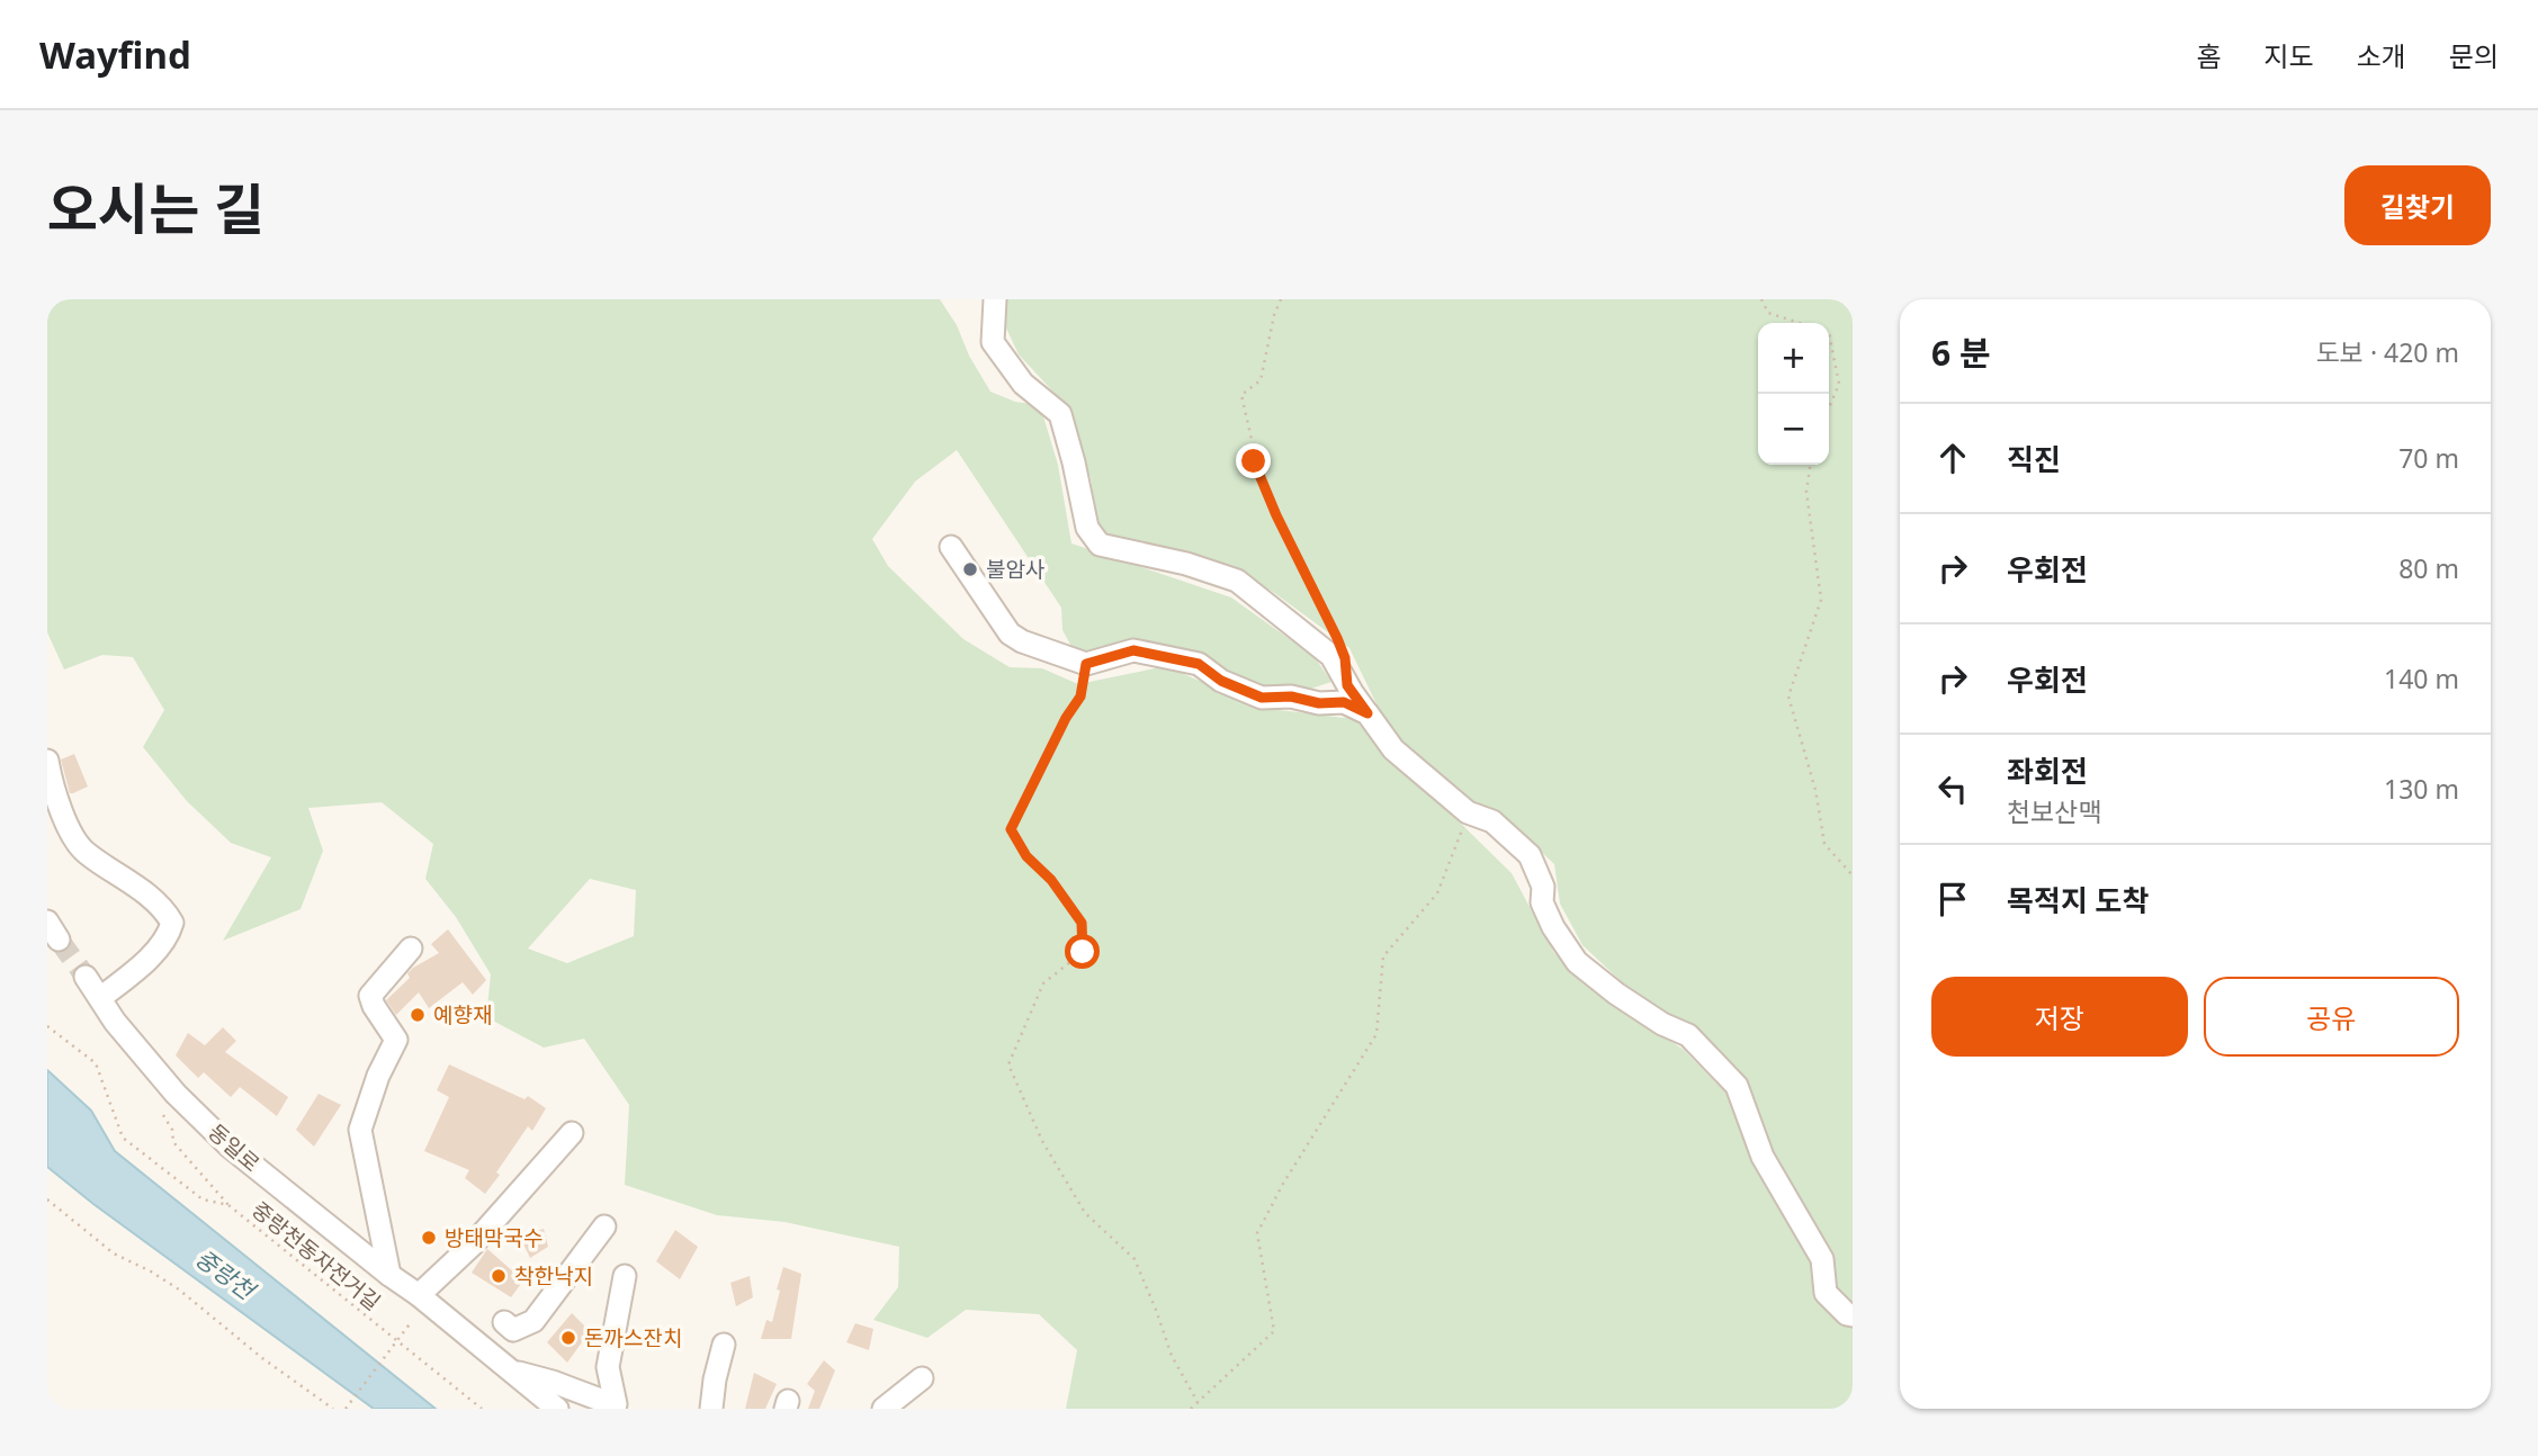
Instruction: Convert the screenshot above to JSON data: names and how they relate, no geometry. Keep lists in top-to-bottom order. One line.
{"streets":{"street":["동일로"],"path":["중랑천동자전거길"]},"water":["중랑천"],"places":["불암사","예향재","방태막국수","착한낙지","돈까스잔치"],"page":{"header":"Wayfind","nav":["홈","지도","소개","문의"],"title":"오시는 길","buttons":["길찾기",["저장","공유"]],"heading":["6 분","도보 · 420 m"],"map_buttons":["+","−"],"list":[["직진","70 m"],["우회전","80 m"],["우회전","140 m"],["좌회전","천보산맥","130 m"],"목적지 도착"]}}
